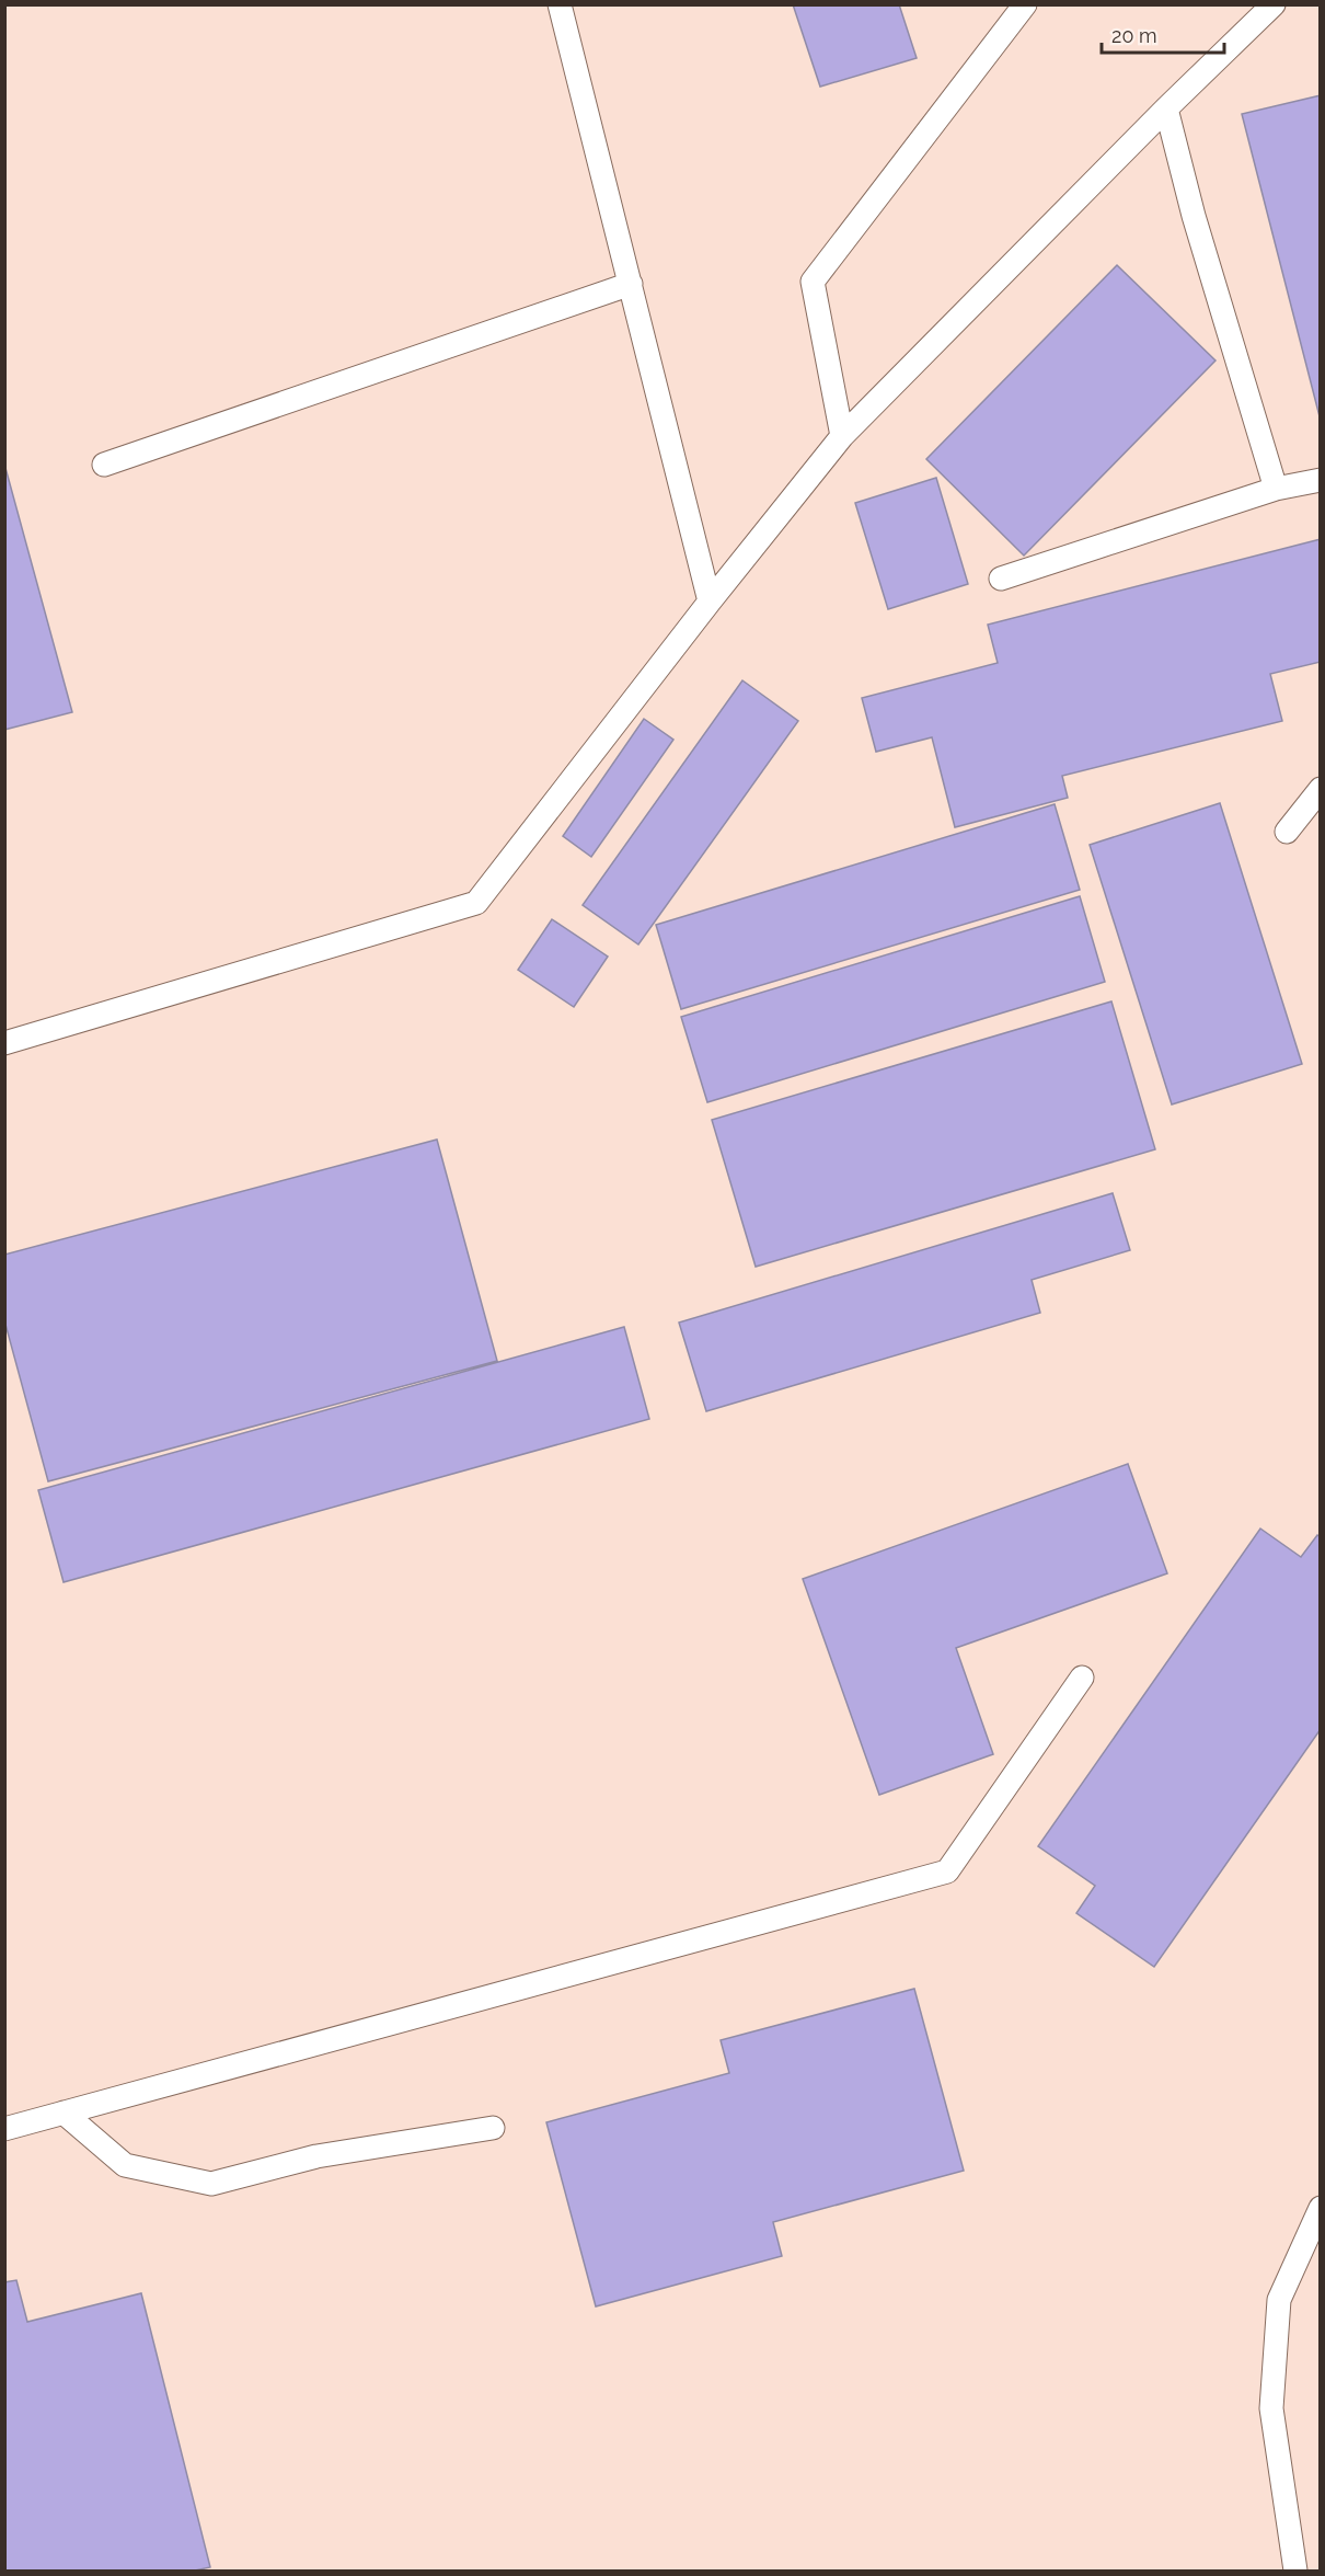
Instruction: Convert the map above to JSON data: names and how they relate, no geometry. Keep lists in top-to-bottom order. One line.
{"scale_bar":"20 m"}
